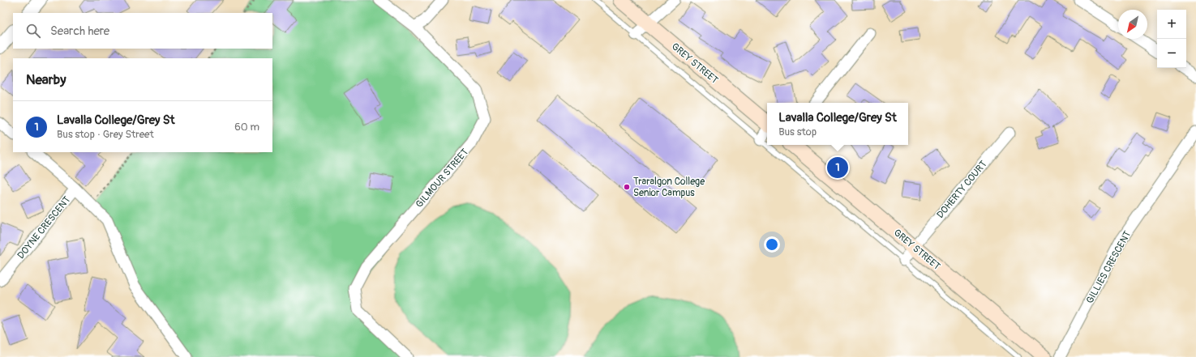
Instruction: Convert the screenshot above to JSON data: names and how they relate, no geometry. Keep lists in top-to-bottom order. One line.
{"streets":{"main road":["GREY STREET"],"street":["GILMOUR STREET","DOHERTY COURT","DOYNE CRESCENT","GILLIES CRESCENT"]},"crossings":[["GREY STREET","DOHERTY COURT"]],"places":["Traralgon College Senior Campus"],"north":"bottom left","page":{"map_buttons":["+","−"],"search":"Search here","heading":"Nearby","list":[{"mark":"1","name":"Lavalla College/Grey St","note":"Bus stop · Grey Street","value":"60 m"}],"popup":["Lavalla College/Grey St","Bus stop"],"pins":"1"}}
